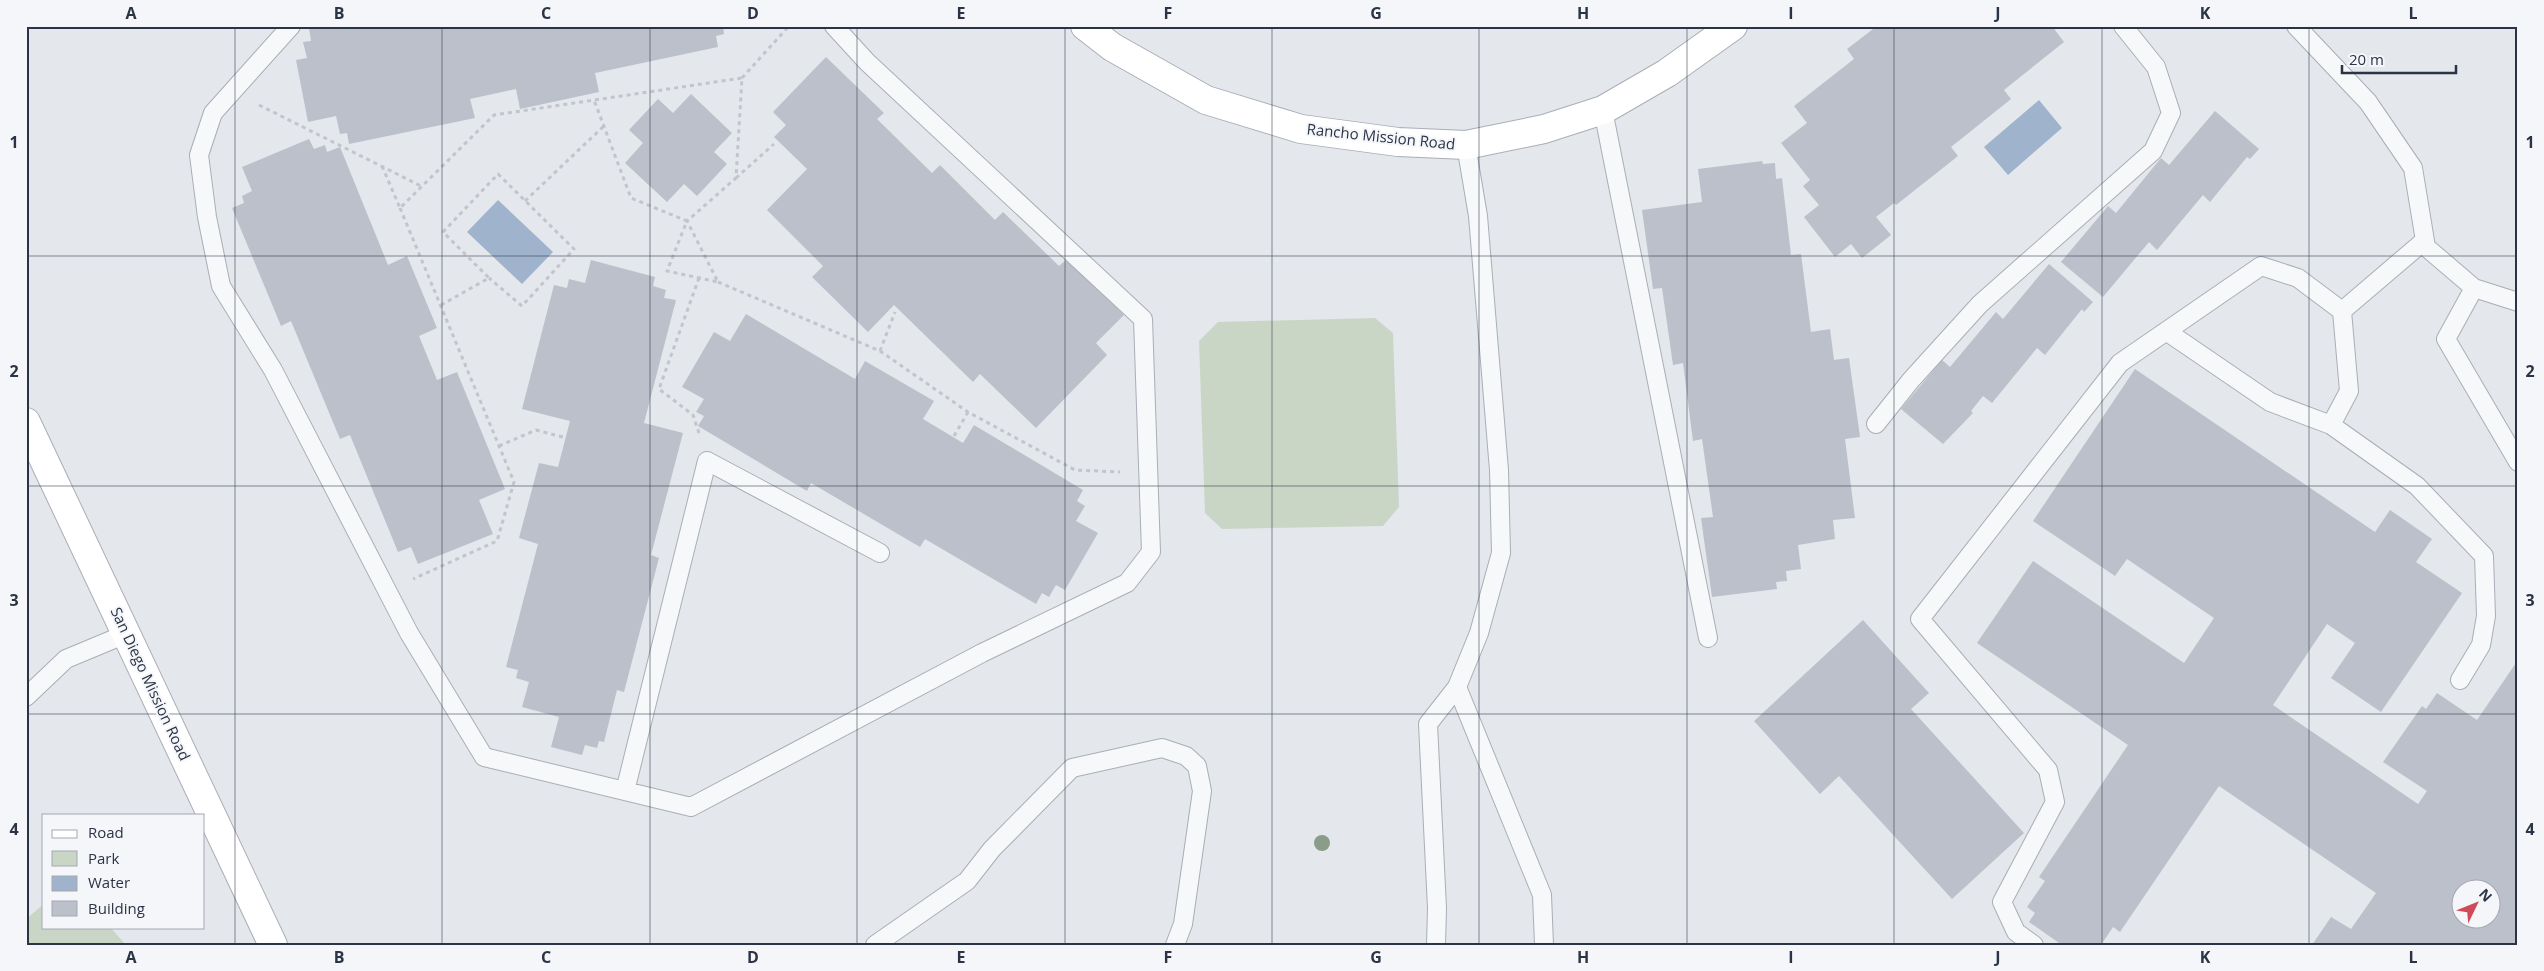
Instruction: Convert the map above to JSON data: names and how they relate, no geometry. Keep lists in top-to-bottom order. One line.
{"streets":{"main road":["Rancho Mission Road","San Diego Mission Road"]},"legend":["Road","Park","Water","Building"],"scale_bar":"20 m","north":"top right","grid":{"columns":["A","B","C","D","E","F","G","H","I","J","K","L"],"rows":["1","2","3","4"]}}
